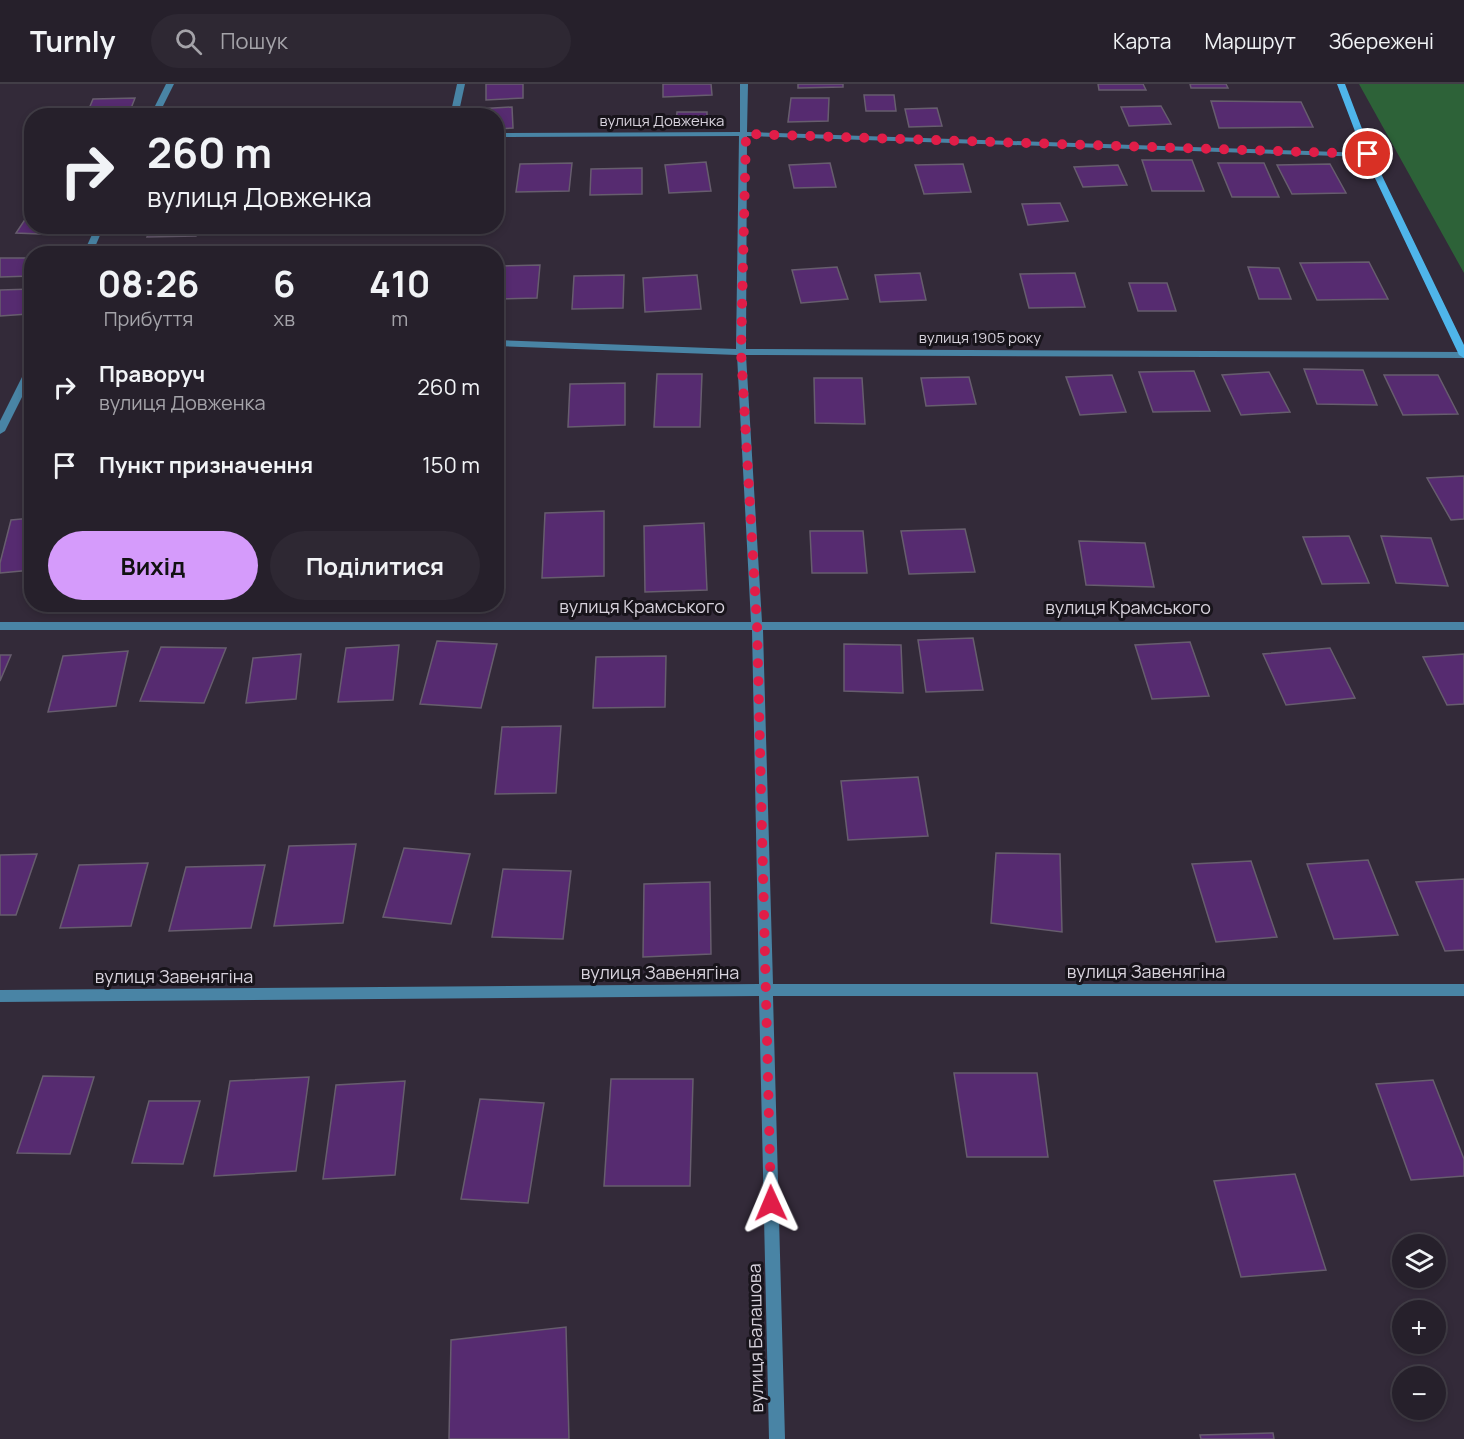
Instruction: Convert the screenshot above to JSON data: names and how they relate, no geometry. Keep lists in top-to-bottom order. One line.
{"streets":{"street":["вулиця Довженка","вулиця 1905 року","вулиця Крамського","вулиця Завенягіна","вулиця Балашова"]},"crossings":[["вулиця Довженка","вулиця Балашова"],["вулиця 1905 року","вулиця Балашова"],["вулиця Крамського","вулиця Балашова"],["вулиця Завенягіна","вулиця Балашова"]],"page":{"header":"Turnly","search":"Пошук","nav":["Карта","Маршрут","Збережені"],"turn":["260 m","вулиця Довженка"],"eta":["08:26","Прибуття","6","хв","410","m"],"list":[{"name":"Праворуч","note":"вулиця Довженка","value":"260 m"},{"name":"Пункт призначення","value":"150 m"}],"buttons":["Вихід","Поділитися"],"map_buttons":["+","−"]}}
